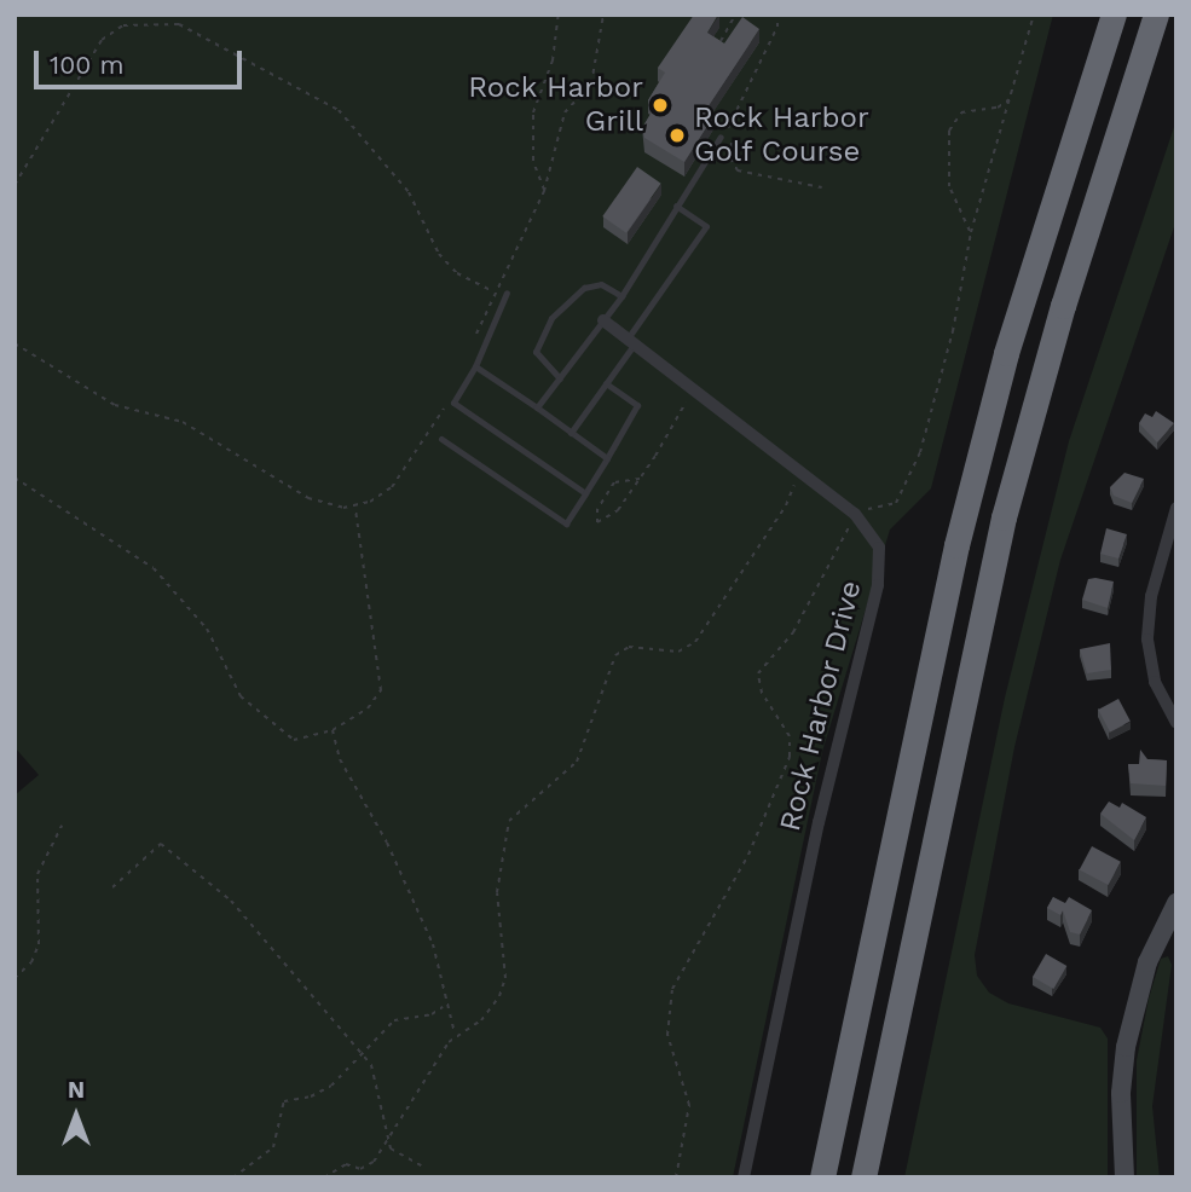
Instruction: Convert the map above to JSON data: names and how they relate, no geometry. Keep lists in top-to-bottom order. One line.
{"streets":{"street":["Rock Harbor Drive"]},"places":["Rock Harbor Grill","Rock Harbor Golf Course"],"scale_bar":"100 m","north":"top"}
